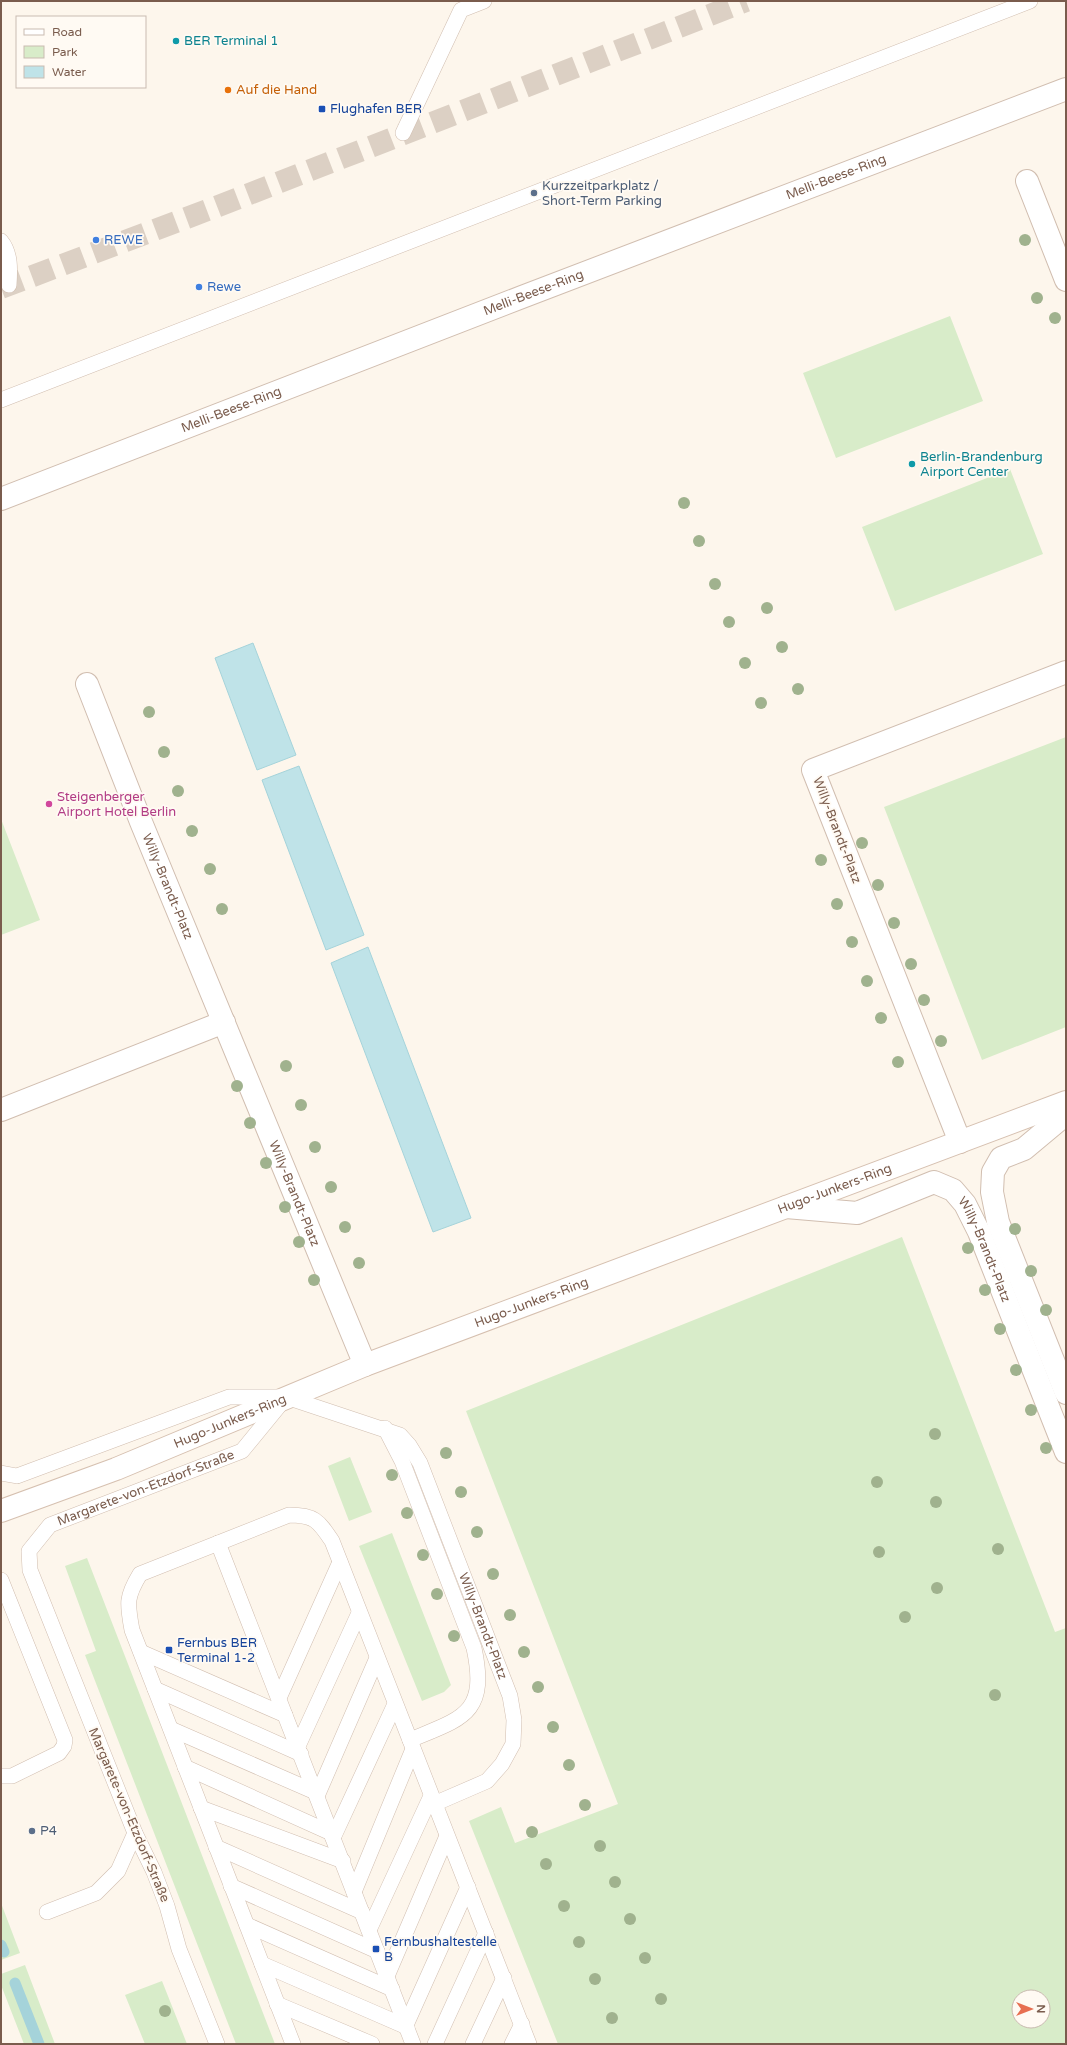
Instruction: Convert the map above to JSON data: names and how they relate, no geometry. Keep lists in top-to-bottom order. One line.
{"streets":{"street":["Melli-Beese-Ring","Willy-Brandt-Platz","Hugo-Junkers-Ring"],"lane":["Margarete-von-Etzdorf-Straße"]},"crossings":[["Willy-Brandt-Platz","Hugo-Junkers-Ring"],["Willy-Brandt-Platz","Margarete-von-Etzdorf-Straße"],["Hugo-Junkers-Ring","Margarete-von-Etzdorf-Straße"]],"places":{"other":["BER Terminal 1","Auf die Hand","Kurzzeitparkplatz / Short-Term Parking","REWE","Rewe","Berlin-Brandenburg Airport Center","Steigenberger Airport Hotel Berlin","P4"],"transit":["Flughafen BER","Fernbus BER Terminal 1-2","Fernbushaltestelle B"]},"legend":["Road","Park","Water"],"north":"right"}
